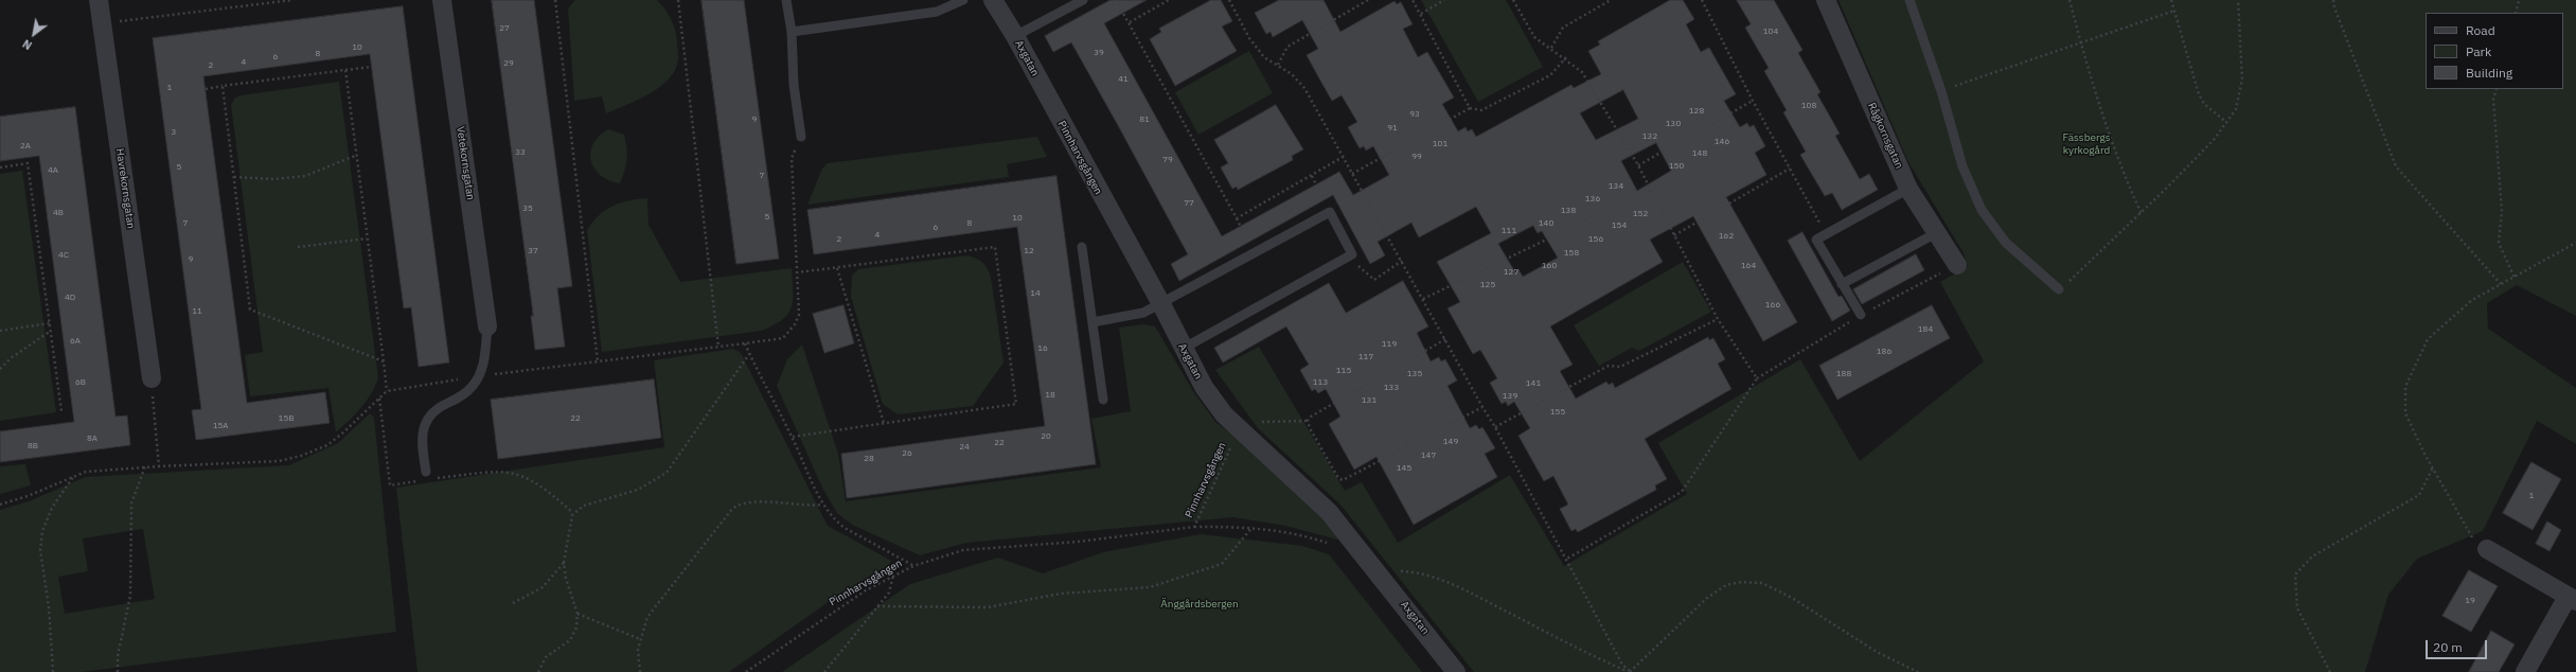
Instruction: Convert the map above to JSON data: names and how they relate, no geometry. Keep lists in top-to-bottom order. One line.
{"streets":{"street":["Axgatan","Rågkornsgatan","Vetekornsgatan","Havrekornsgatan"],"path":["Pinnharvsgången"]},"crossings":[["Axgatan","Pinnharvsgången"]],"parks":["Fässbergs kyrkogård","Änggårdsbergen"],"house_numbers":["27","104","10","39","8","6","4","29","2","41","1","108","128","93","9","81","130","91","3","132","146","101","2A","33","148","99","79","150","5","4A","7","134","136","77","35","138","4B","152","5","10","7","8","140","154","6","111","4","162","2","156","37","12","158","4C","9","160","164","127","125","14","4D","166","11","184","6A","119","16","186","117","115","135","188","6B","113","141","133","18","139","131","155","15B","22","15A","20","8A","149","22","8B","24","26","147","28","145","1","19"],"legend":["Road","Park","Building"],"scale_bar":"20 m","north":"bottom left"}
